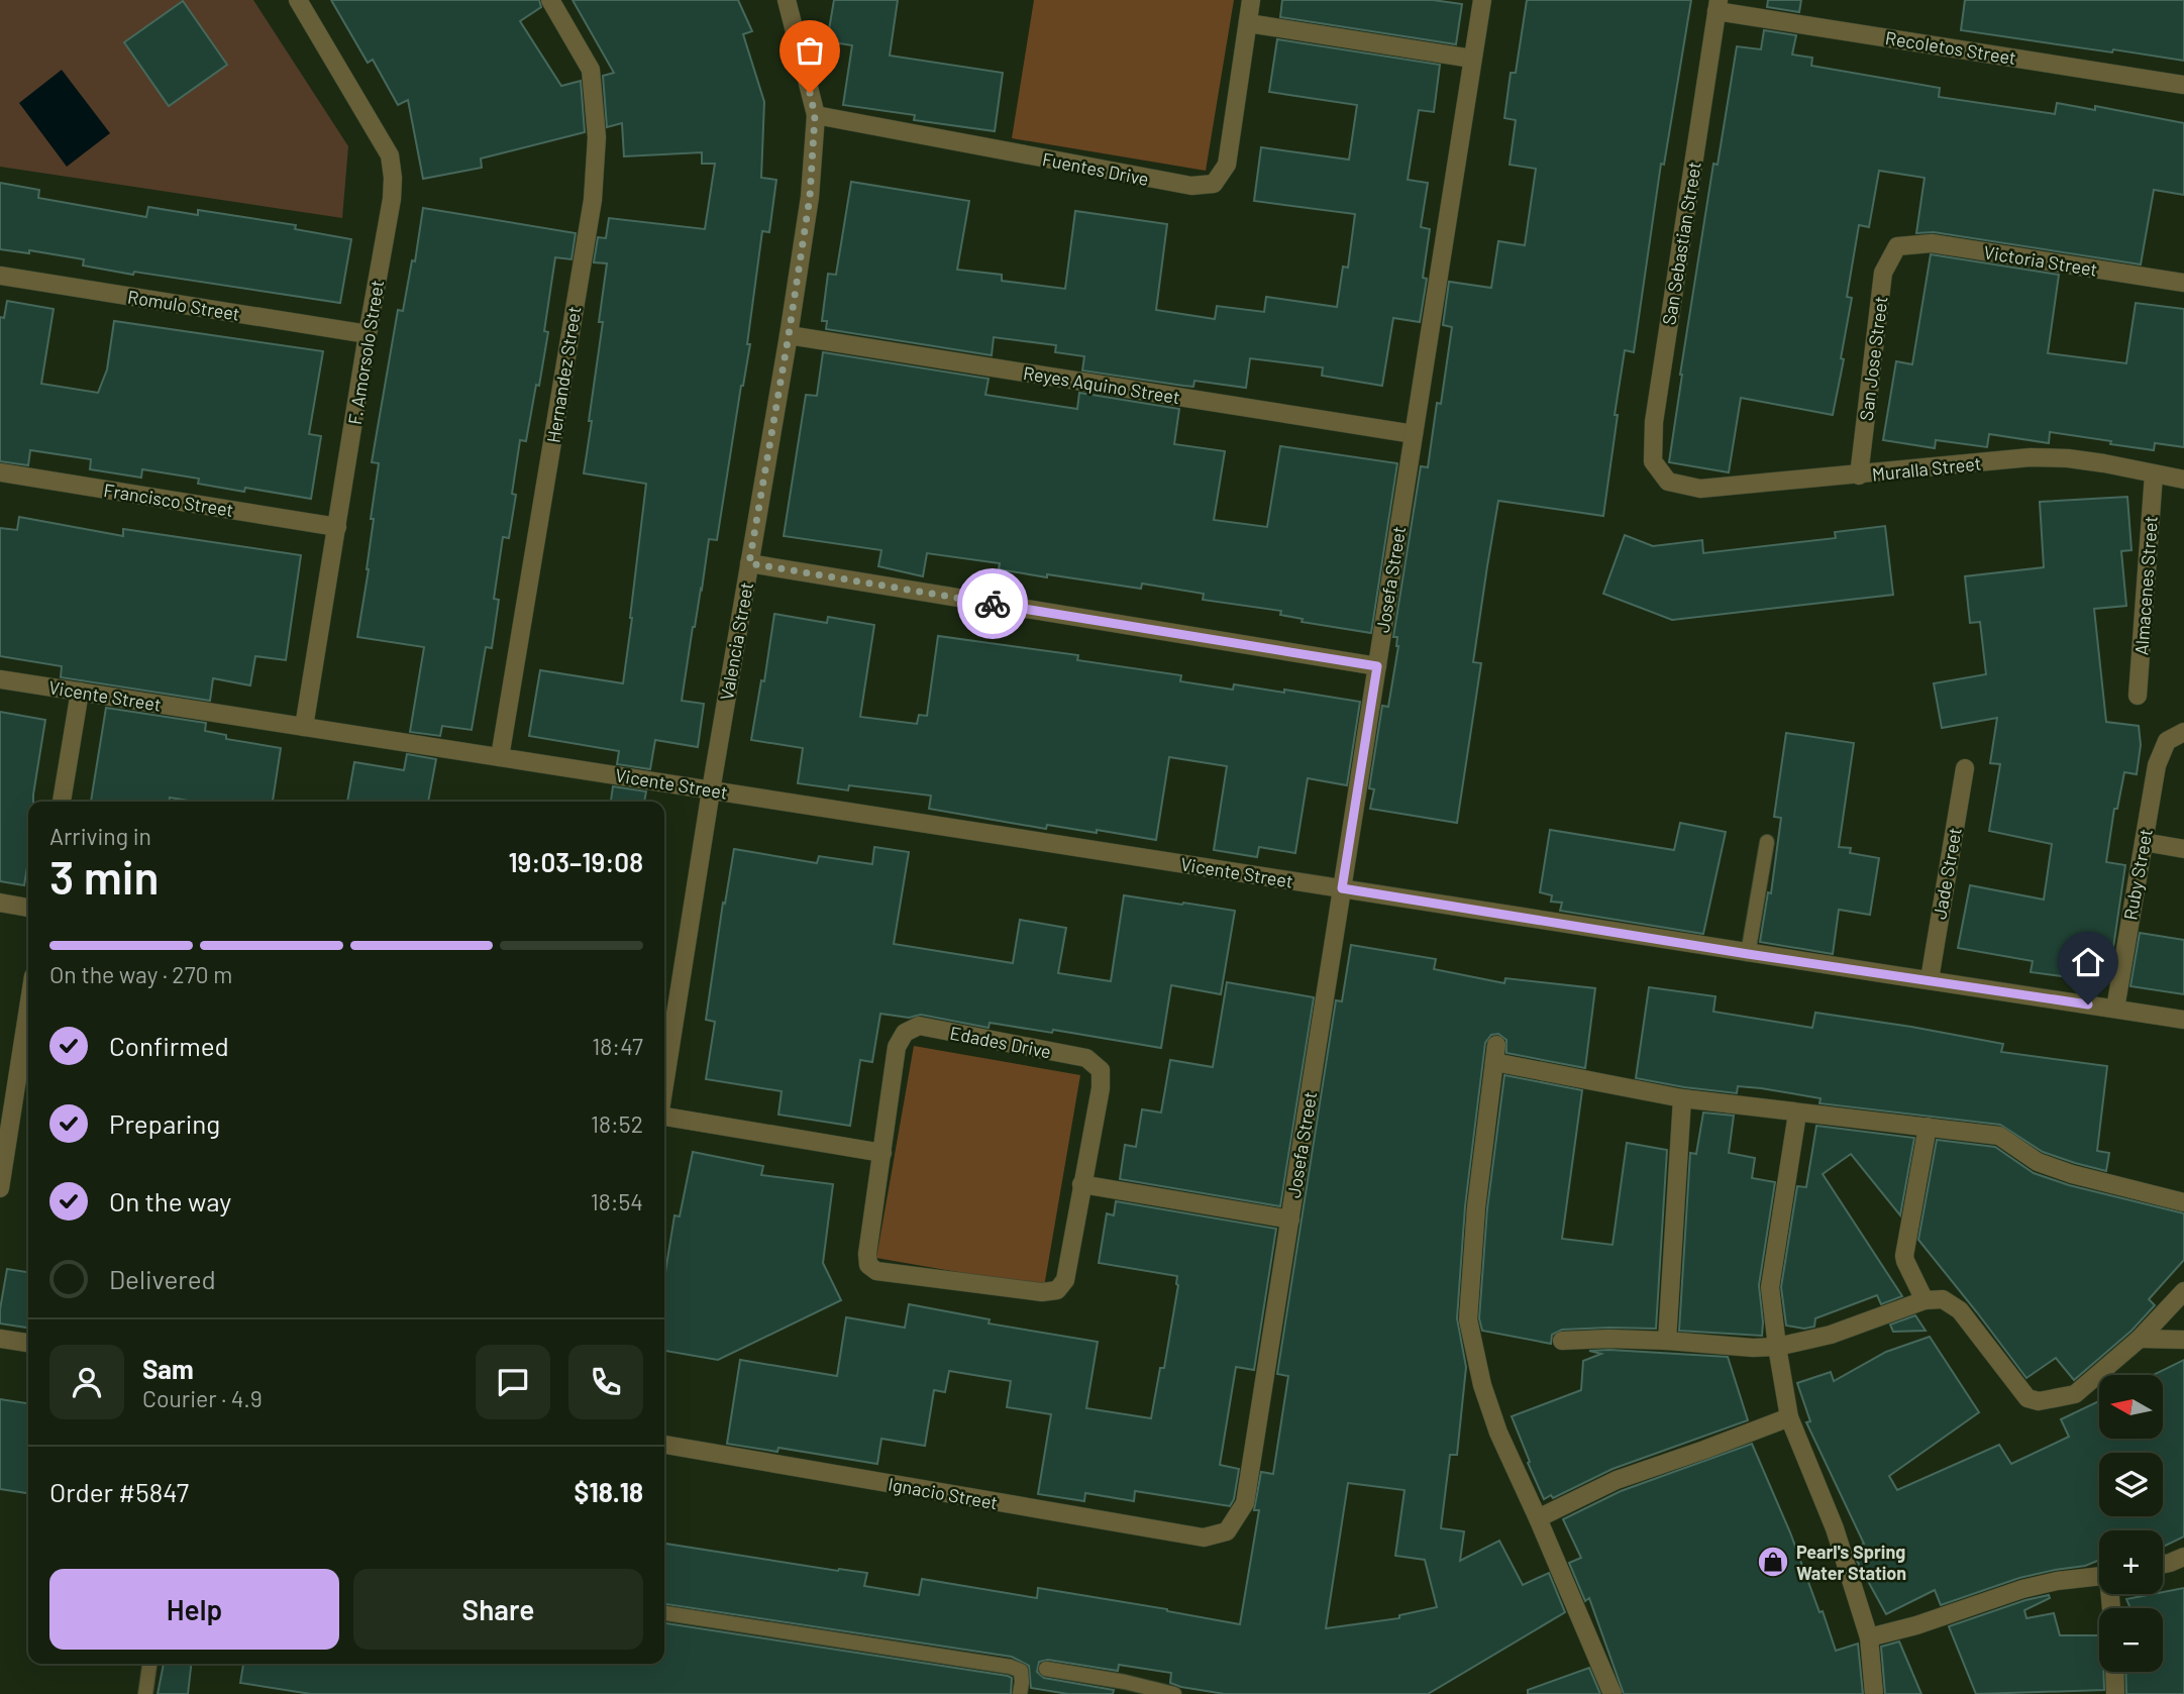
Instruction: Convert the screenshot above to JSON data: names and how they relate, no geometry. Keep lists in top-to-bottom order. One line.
{"streets":{"street":["Recoletos Street","Fuentes Drive","San Sebastian Street","Victoria Street","Romulo Street","F. Amorsolo Street","San Jose Street","Hernandez Street","Reyes Aquino Street","Muralla Street","Francisco Street","Josefa Street","Almacenes Street","Valencia Street","Vicente Street","Jade Street","Ruby Street","Edades Drive","Ignacio Street"]},"crossings":[["Recoletos Street","San Sebastian Street"],["Fuentes Drive","Valencia Street"],["San Sebastian Street","Muralla Street"],["Victoria Street","San Jose Street"],["Romulo Street","F. Amorsolo Street"],["F. Amorsolo Street","Francisco Street"],["F. Amorsolo Street","Vicente Street"],["San Jose Street","Muralla Street"],["Hernandez Street","Vicente Street"],["Reyes Aquino Street","Josefa Street"],["Reyes Aquino Street","Valencia Street"],["Muralla Street","Almacenes Street"],["Josefa Street","Vicente Street"],["Josefa Street","Ignacio Street"],["Valencia Street","Vicente Street"],["Vicente Street","Jade Street"],["Vicente Street","Ruby Street"]],"places":{"shop":["Pearl's Spring Water Station"]},"north":"left","page":{"heading":["3 min","Arriving in","19:03–19:08"],"panel":["Sam","Courier · 4.9","Order #5847","$18.18"],"bar":"On the way · 270 m","list":[["Confirmed","18:47"],["Preparing","18:52"],["On the way","18:54"],"Delivered"],"map_buttons":["+","−"],"buttons":["Help","Share"]}}
